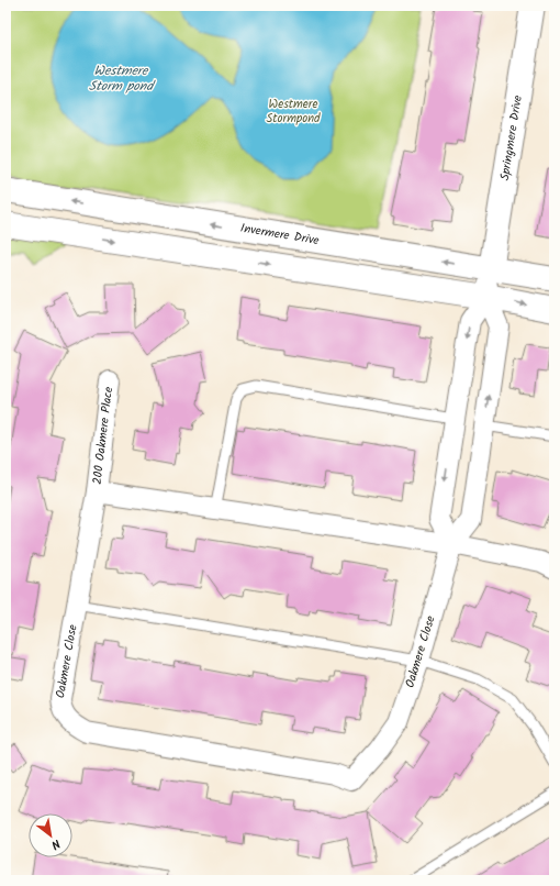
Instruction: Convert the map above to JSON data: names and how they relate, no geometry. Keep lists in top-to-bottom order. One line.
{"streets":{"street":["Springmere Drive","Invermere Drive","200 Oakmere Place","Oakmere Close"]},"crossings":[["Springmere Drive","Invermere Drive"],["200 Oakmere Place","Oakmere Close"]],"water":["Westmere Storm pond"],"parks":["Westmere Stormpond"],"north":"bottom right"}
